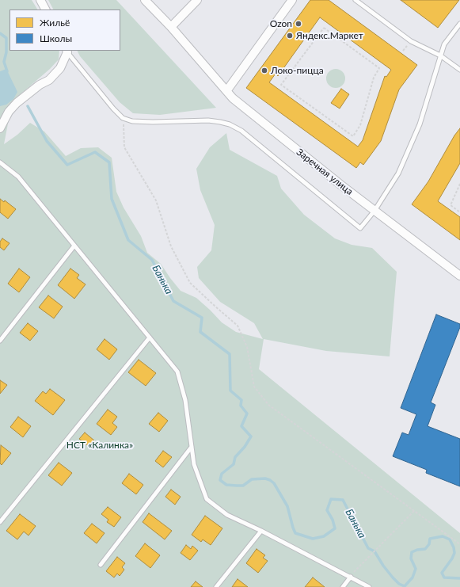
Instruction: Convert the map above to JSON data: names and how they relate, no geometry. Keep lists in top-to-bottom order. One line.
{"streets":{"street":["Заречная улица"]},"water":["Банька"],"parks":["НСТ «Калинка»"],"places":["Ozon","Яндекс.Маркет","Локо-пицца"],"legend":["Жильё","Школы"]}
